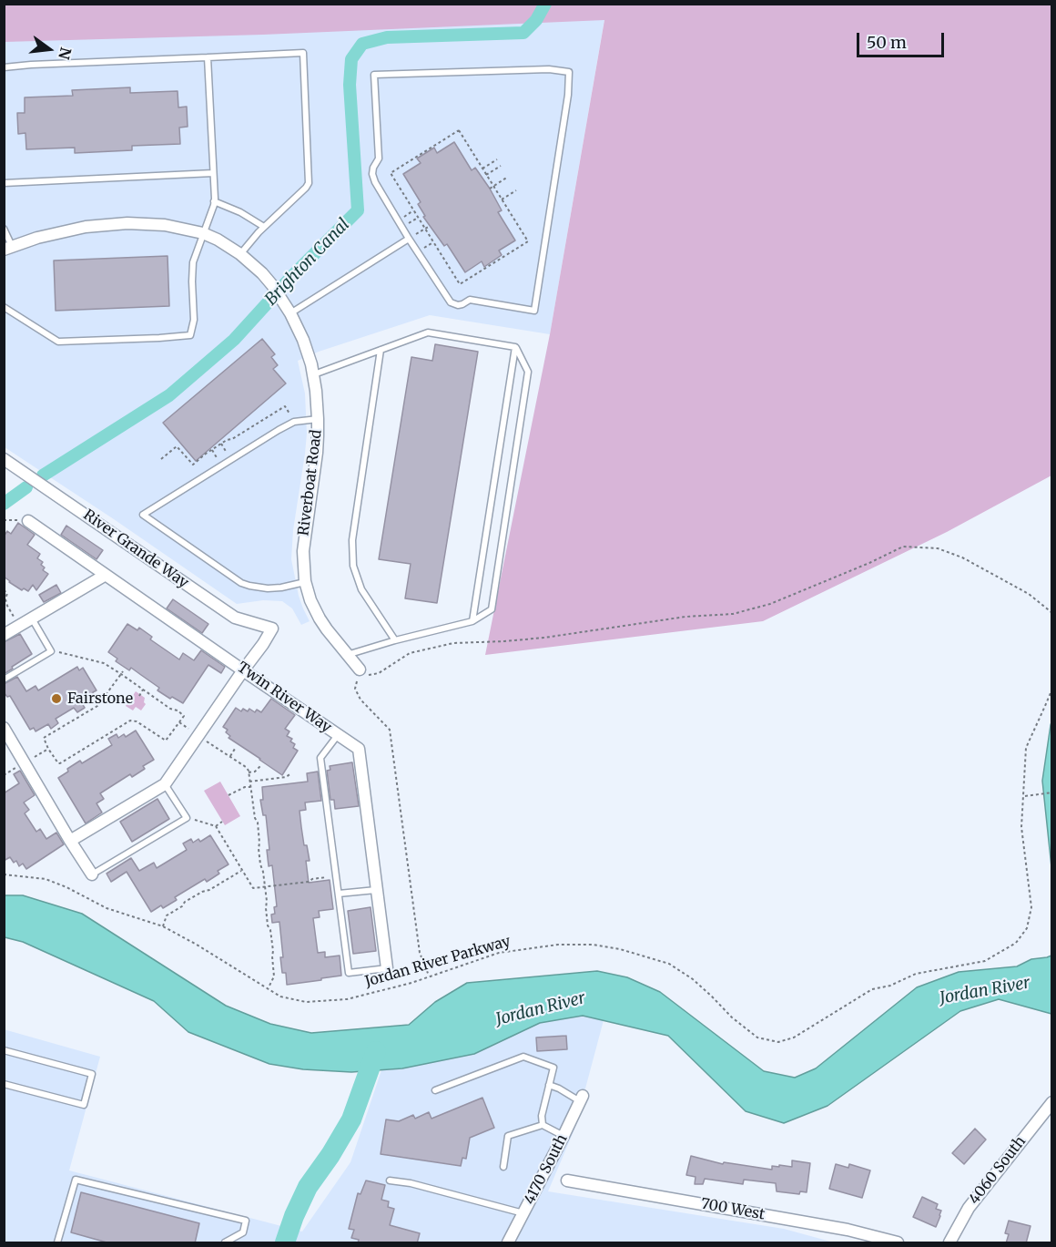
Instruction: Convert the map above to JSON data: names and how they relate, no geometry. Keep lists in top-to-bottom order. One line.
{"streets":{"street":["Riverboat Road","River Grande Way","Twin River Way","4170 South","4060 South","700 West"],"path":["Jordan River Parkway"]},"crossings":[["River Grande Way","Twin River Way"]],"water":["Brighton Canal","Jordan River"],"places":["Fairstone"],"scale_bar":"50 m","north":"right"}
